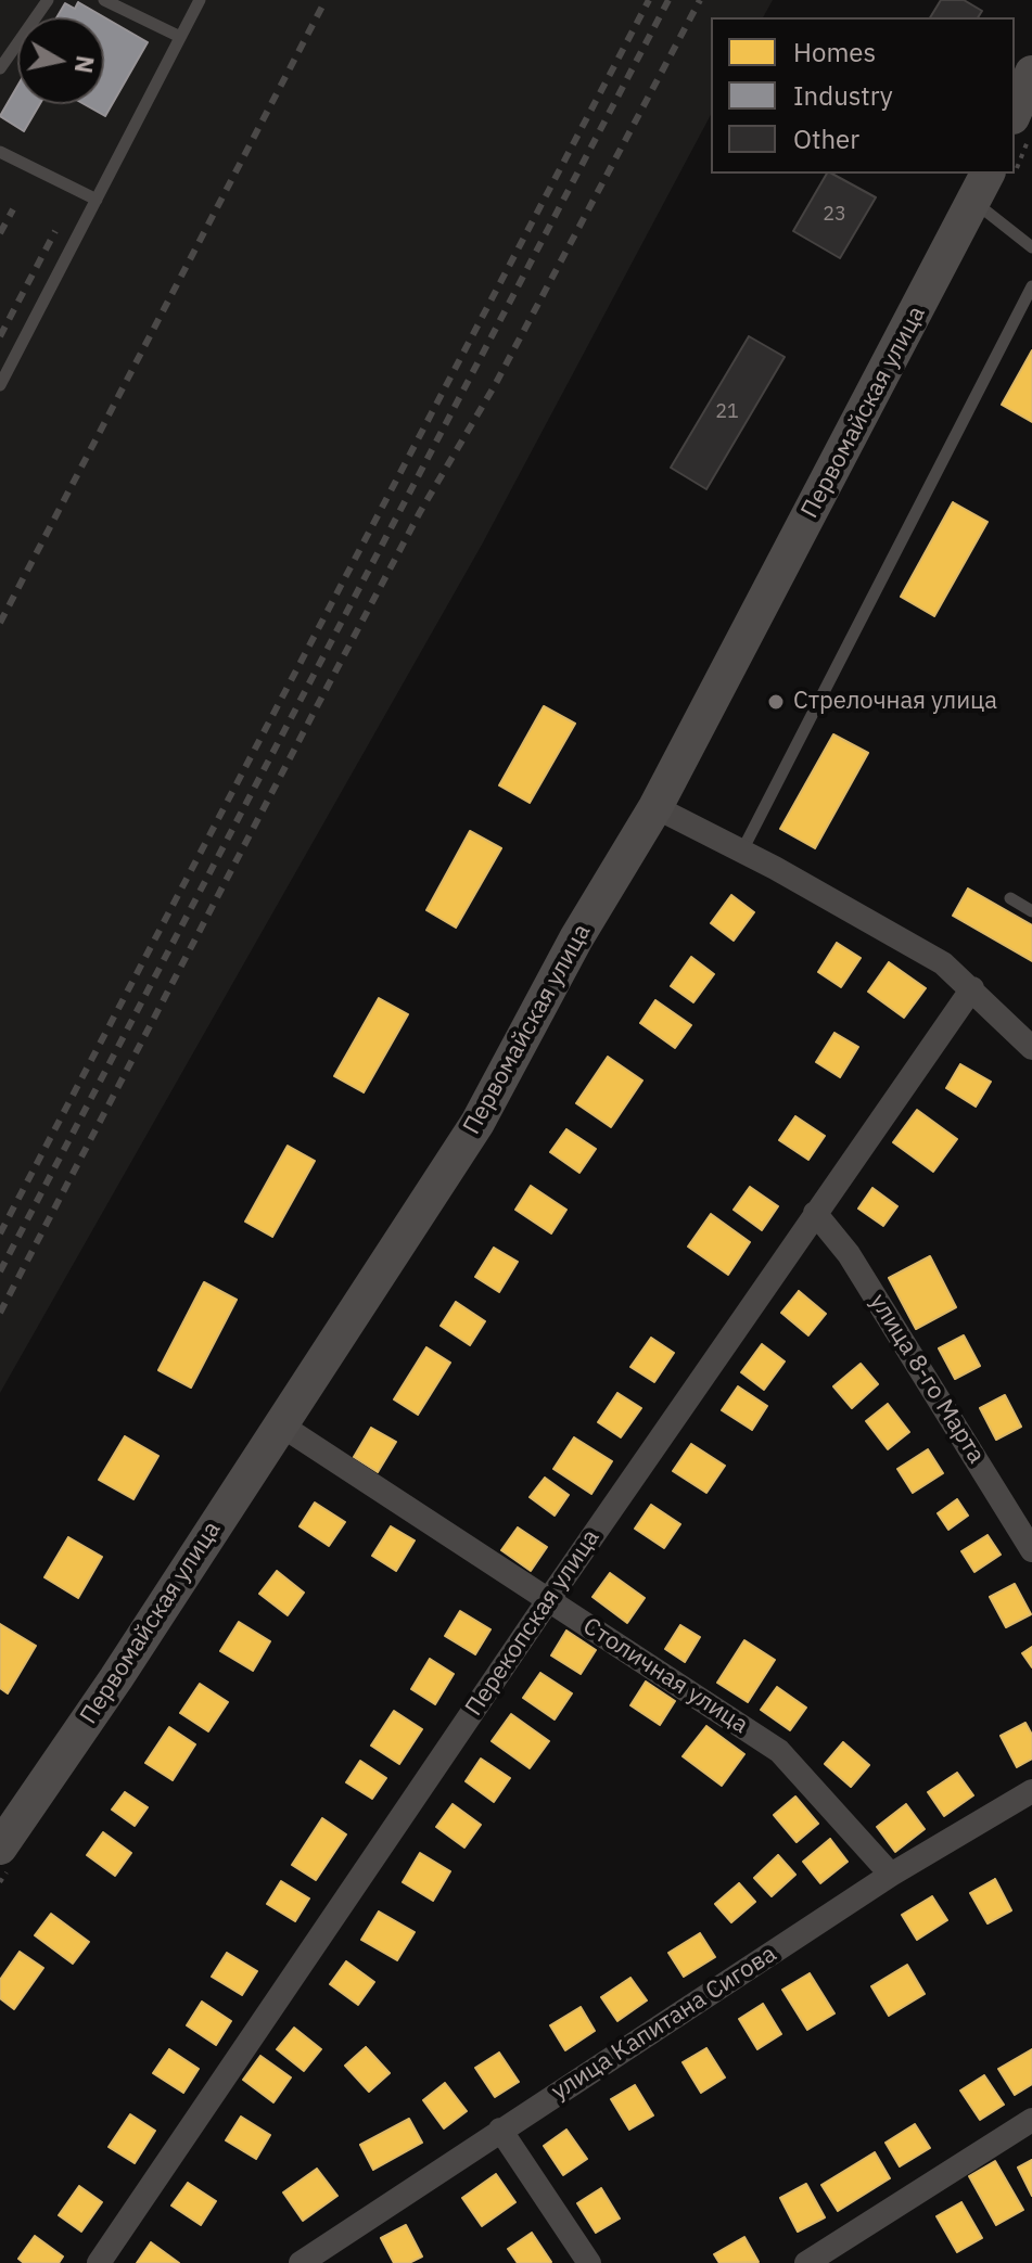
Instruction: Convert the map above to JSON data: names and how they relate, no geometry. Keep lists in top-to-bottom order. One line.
{"streets":{"main road":["Первомайская улица"],"street":["улица 8-го Марта","Перекопская улица","Столичная улица","улица Капитана Сигова"]},"crossings":[["Первомайская улица","Столичная улица"],["улица 8-го Марта","Перекопская улица"],["Перекопская улица","Столичная улица"],["Столичная улица","улица Капитана Сигова"]],"places":["Стрелочная улица"],"house_numbers":["23","21"],"legend":["Homes","Industry","Other"],"north":"right"}
